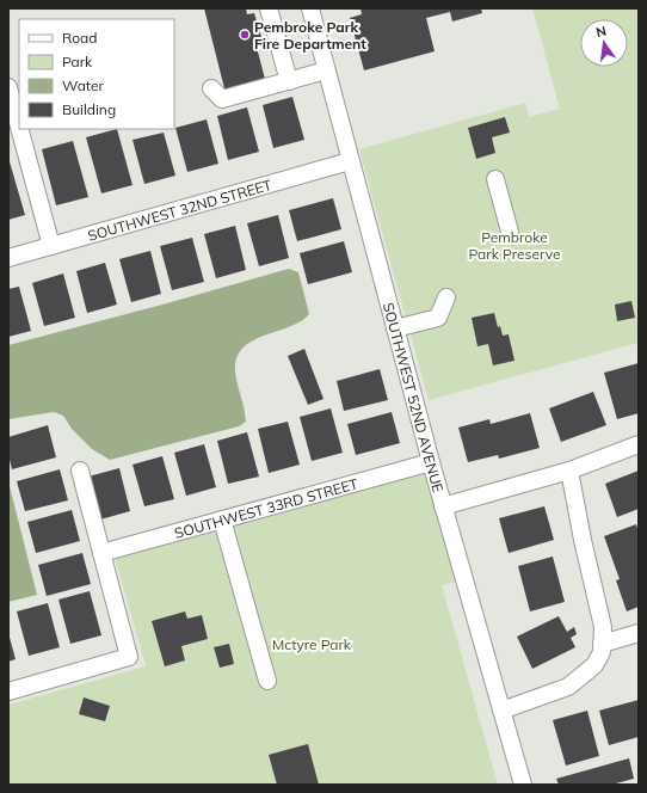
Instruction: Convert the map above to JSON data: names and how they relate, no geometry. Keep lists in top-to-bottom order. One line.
{"streets":{"street":["SOUTHWEST 32ND STREET","SOUTHWEST 52ND AVENUE","SOUTHWEST 33RD STREET"]},"crossings":[["SOUTHWEST 32ND STREET","SOUTHWEST 52ND AVENUE"],["SOUTHWEST 52ND AVENUE","SOUTHWEST 33RD STREET"]],"parks":["Pembroke Park Preserve","Mctyre Park"],"places":["Pembroke Park Fire Department"],"legend":["Road","Park","Water","Building"],"north":"top"}
